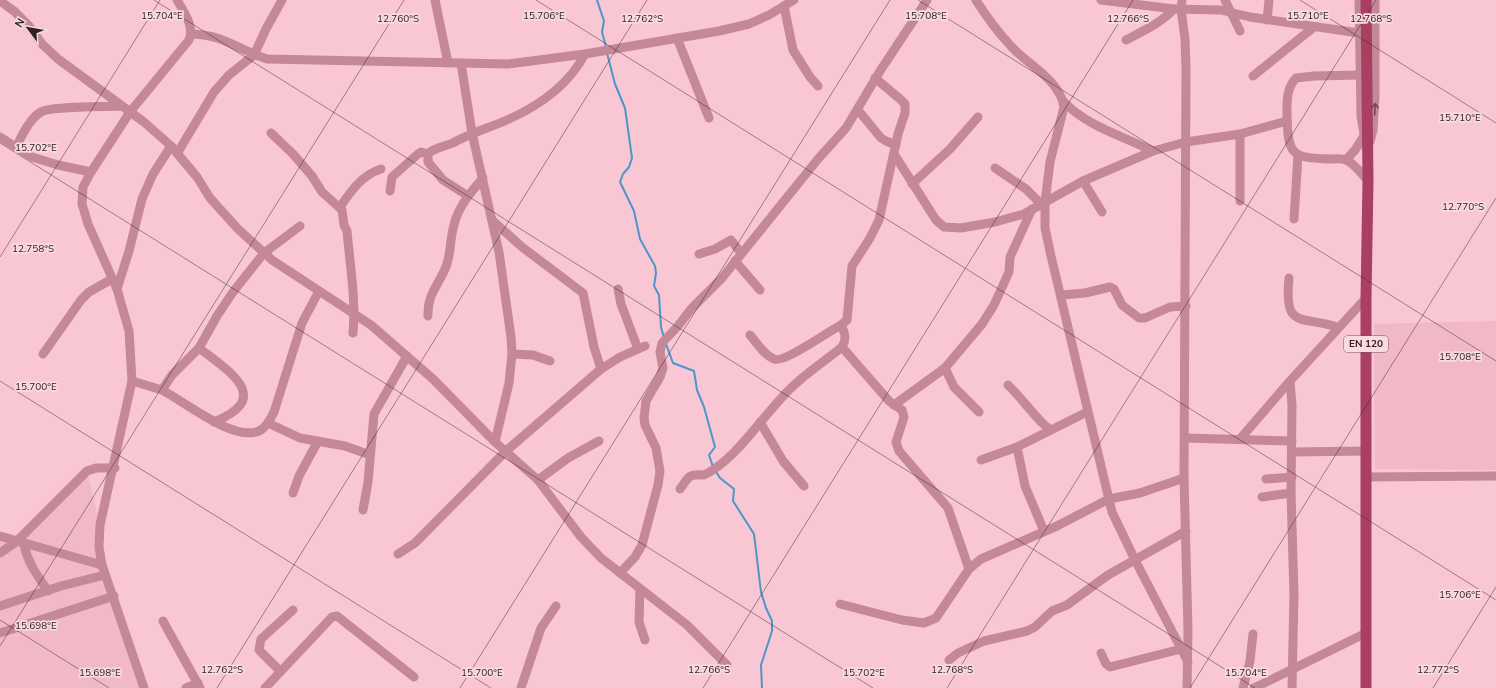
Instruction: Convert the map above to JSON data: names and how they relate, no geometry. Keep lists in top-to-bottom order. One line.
{"streets":{"main road":["EN 120"]},"north":"top left","coordinates":["15.704°E","15.706°E","15.708°E","15.710°E","12.760°S","12.762°S","12.766°S","12.768°S","15.702°E","12.770°S","12.758°S","15.700°E","15.698°E","12.772°S"]}
